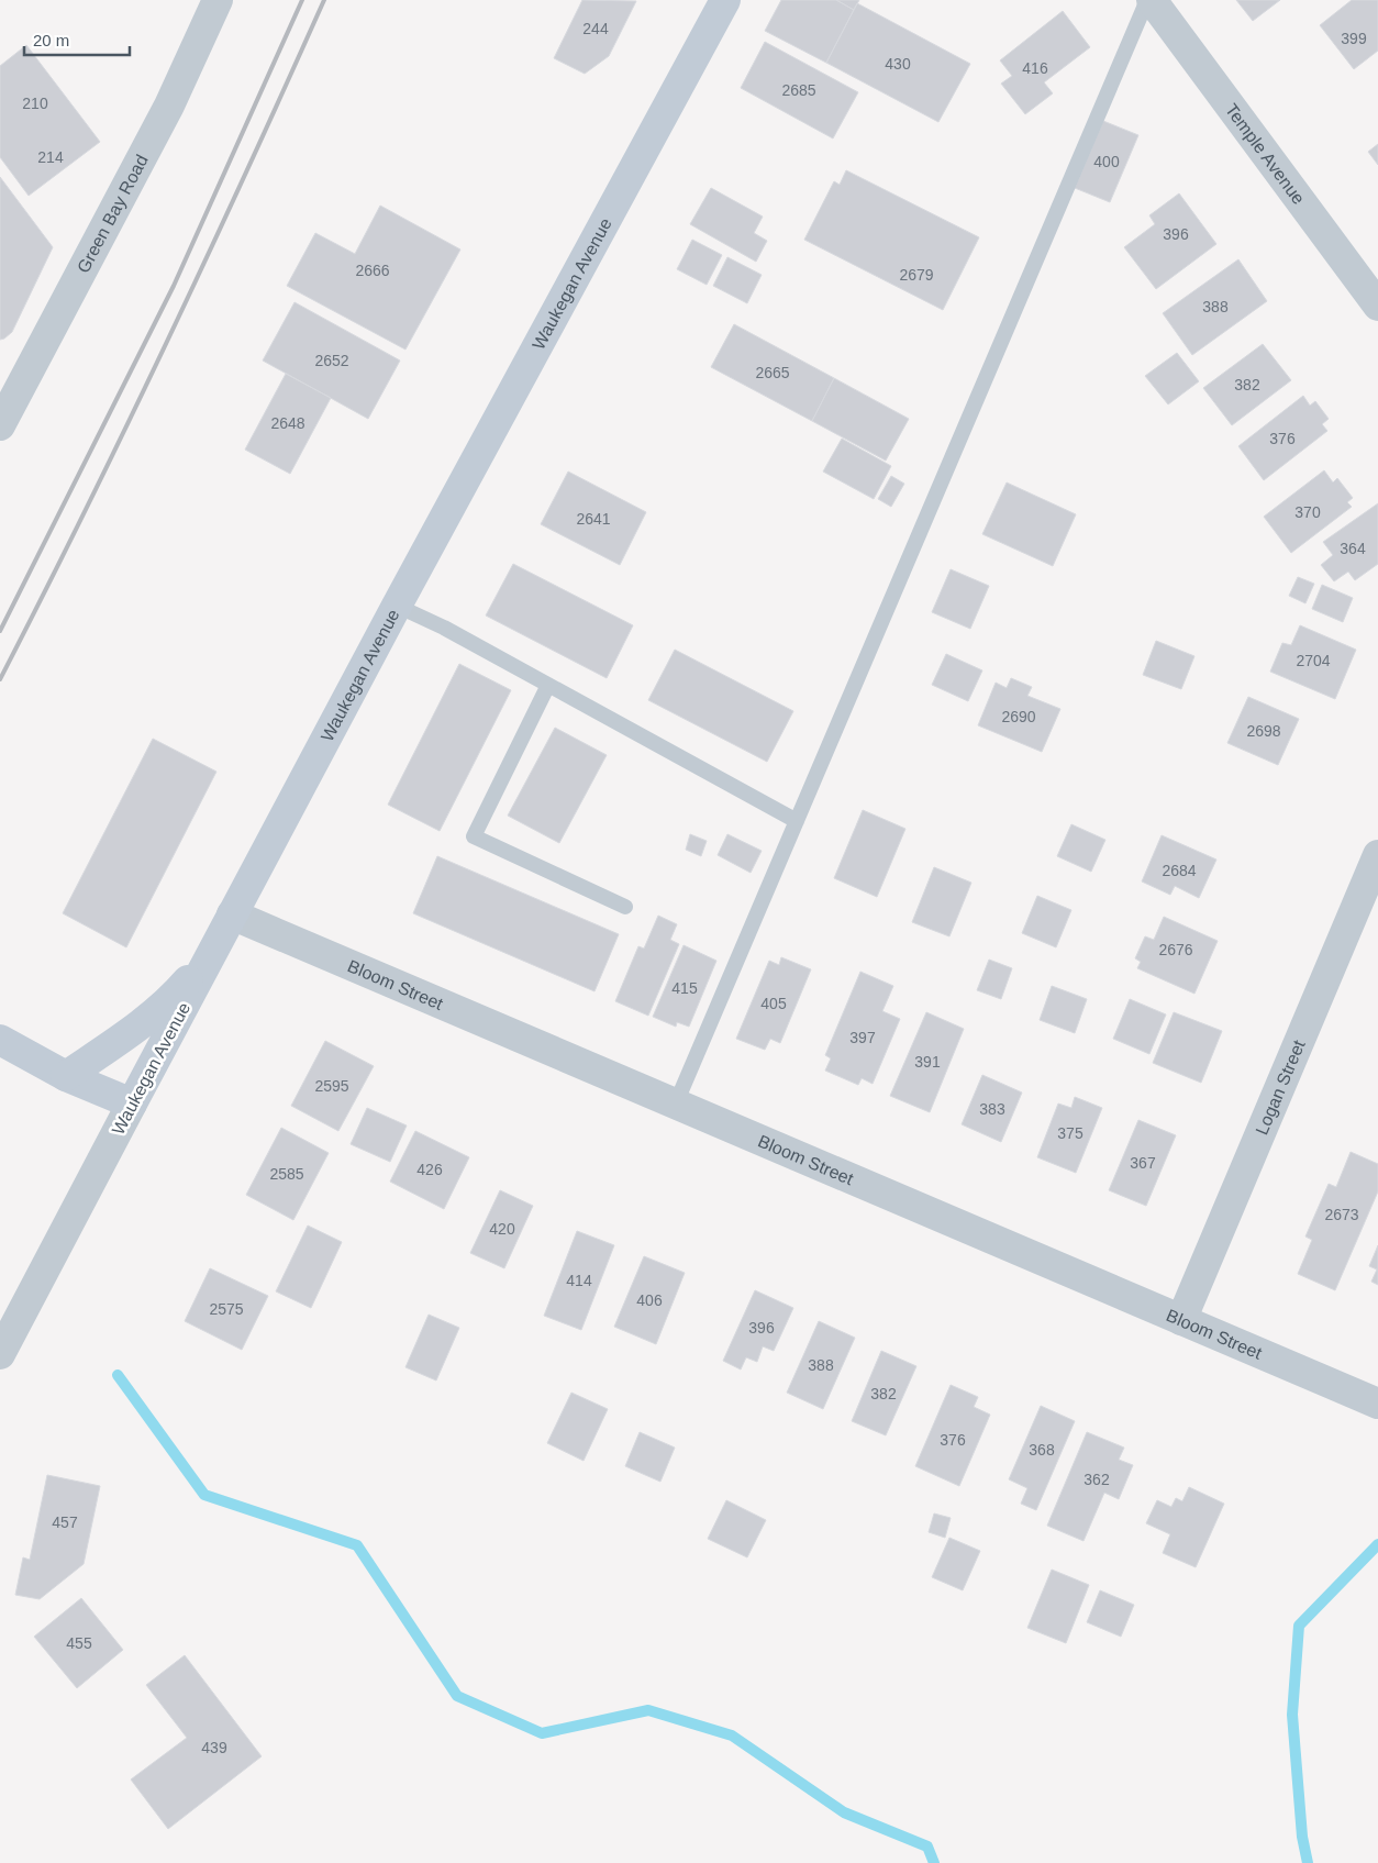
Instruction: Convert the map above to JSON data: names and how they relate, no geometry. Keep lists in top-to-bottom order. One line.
{"streets":{"main road":["Waukegan Avenue"],"street":["Temple Avenue","Green Bay Road","Bloom Street","Logan Street"]},"crossings":[["Waukegan Avenue","Bloom Street"],["Bloom Street","Logan Street"]],"house_numbers":["244","399","430","416","2685","210","214","400","396","2666","2679","388","2652","2665","382","2648","376","370","2641","364","2704","2690","2698","2684","2676","415","405","397","391","2595","383","375","367","426","2585","2673","420","414","406","2575","396","388","382","376","368","362","457","455","439"],"scale_bar":"20 m"}
